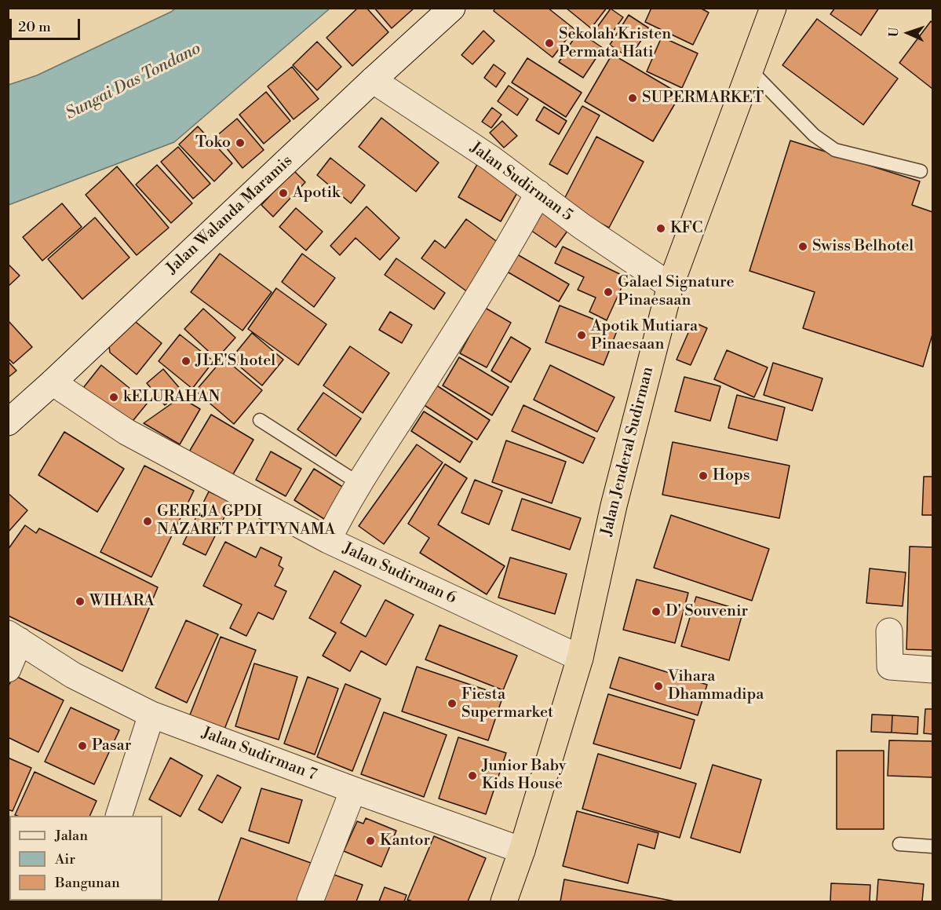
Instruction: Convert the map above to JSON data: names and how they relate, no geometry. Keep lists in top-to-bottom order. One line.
{"streets":{"highway":["Jalan Jenderal Sudirman"],"street":["Jalan Sudirman 5","Jalan Walanda Maramis","Jalan Sudirman 6","Jalan Sudirman 7"]},"crossings":[["Jalan Sudirman 5","Jalan Walanda Maramis"],["Jalan Sudirman 5","Jalan Jenderal Sudirman"],["Jalan Walanda Maramis","Jalan Sudirman 6"],["Jalan Jenderal Sudirman","Jalan Sudirman 6"],["Jalan Jenderal Sudirman","Jalan Sudirman 7"]],"water":["Sungai Das Tondano"],"places":["Sekolah Kristen Permata Hati","SUPERMARKET","Toko","Apotik","KFC","Swiss Belhotel","Galael Signature Pinaesaan","Apotik Mutiara Pinaesaan","JLE'S hotel","kELURAHAN","Hops","GEREJA GPDI NAZARET PATTYNAMA","WIHARA","D' Souvenir","Vihara Dhammadipa","Fiesta Supermarket","Pasar","Junior Baby Kids House","Kantor"],"legend":["Jalan","Air","Bangunan"],"scale_bar":"20 m","north":"left"}
